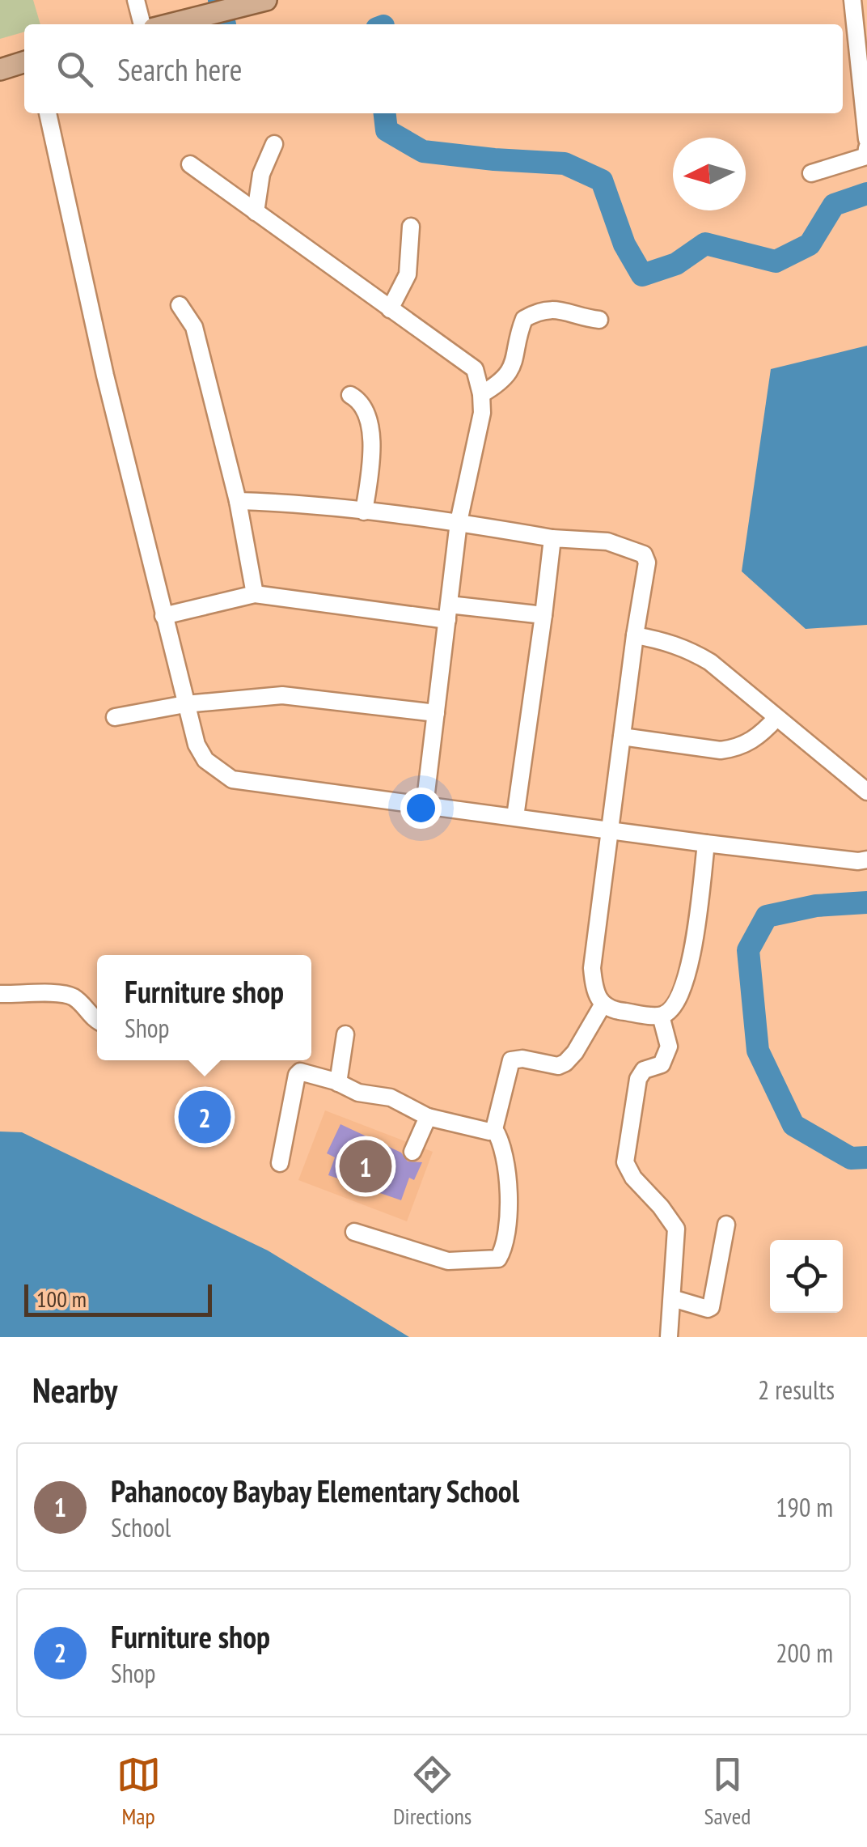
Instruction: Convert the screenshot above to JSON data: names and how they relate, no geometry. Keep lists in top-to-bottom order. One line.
{"scale_bar":"100 m","north":"left","page":{"search":"Search here","popup":["Furniture shop","Shop"],"pins":["2","1"],"scale":"100 m","heading":["Nearby","2 results"],"list":[{"mark":"1","name":"Pahanocoy Baybay Elementary School","note":"School","value":"190 m"},{"mark":"2","name":"Furniture shop","note":"Shop","value":"200 m"}],"nav":["Map","Directions","Saved"]}}
